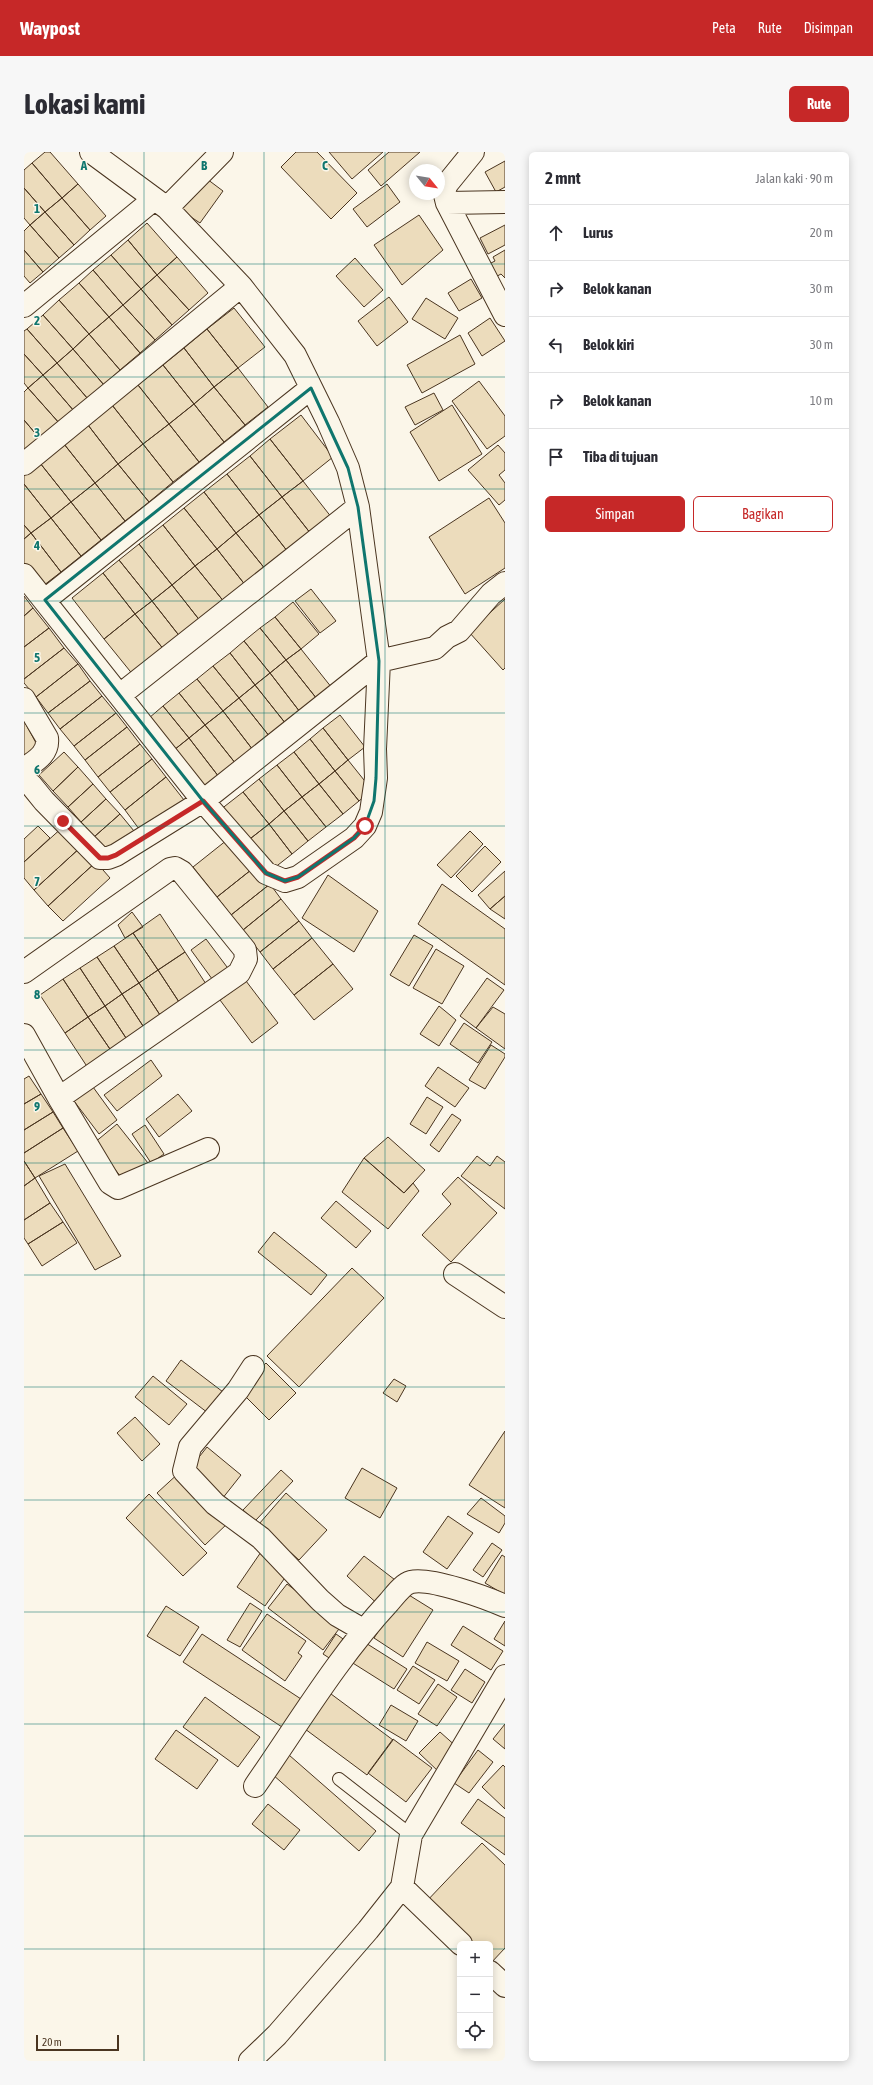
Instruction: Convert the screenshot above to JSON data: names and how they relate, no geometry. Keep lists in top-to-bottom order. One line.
{"scale_bar":"20 m","north":"bottom right","page":{"header":"Waypost","nav":["Peta","Rute","Disimpan"],"buttons":["Rute",["Simpan","Bagikan"]],"title":"Lokasi kami","heading":["2 mnt","Jalan kaki · 90 m"],"list":[["Lurus","20 m"],["Belok kanan","30 m"],["Belok kiri","30 m"],["Belok kanan","10 m"],"Tiba di tujuan"],"map_buttons":["+","−"],"scale":"20 m"},"grid":{"columns":["A","B","C"],"rows":["1","2","3","4","5","6","7","8","9"]}}
